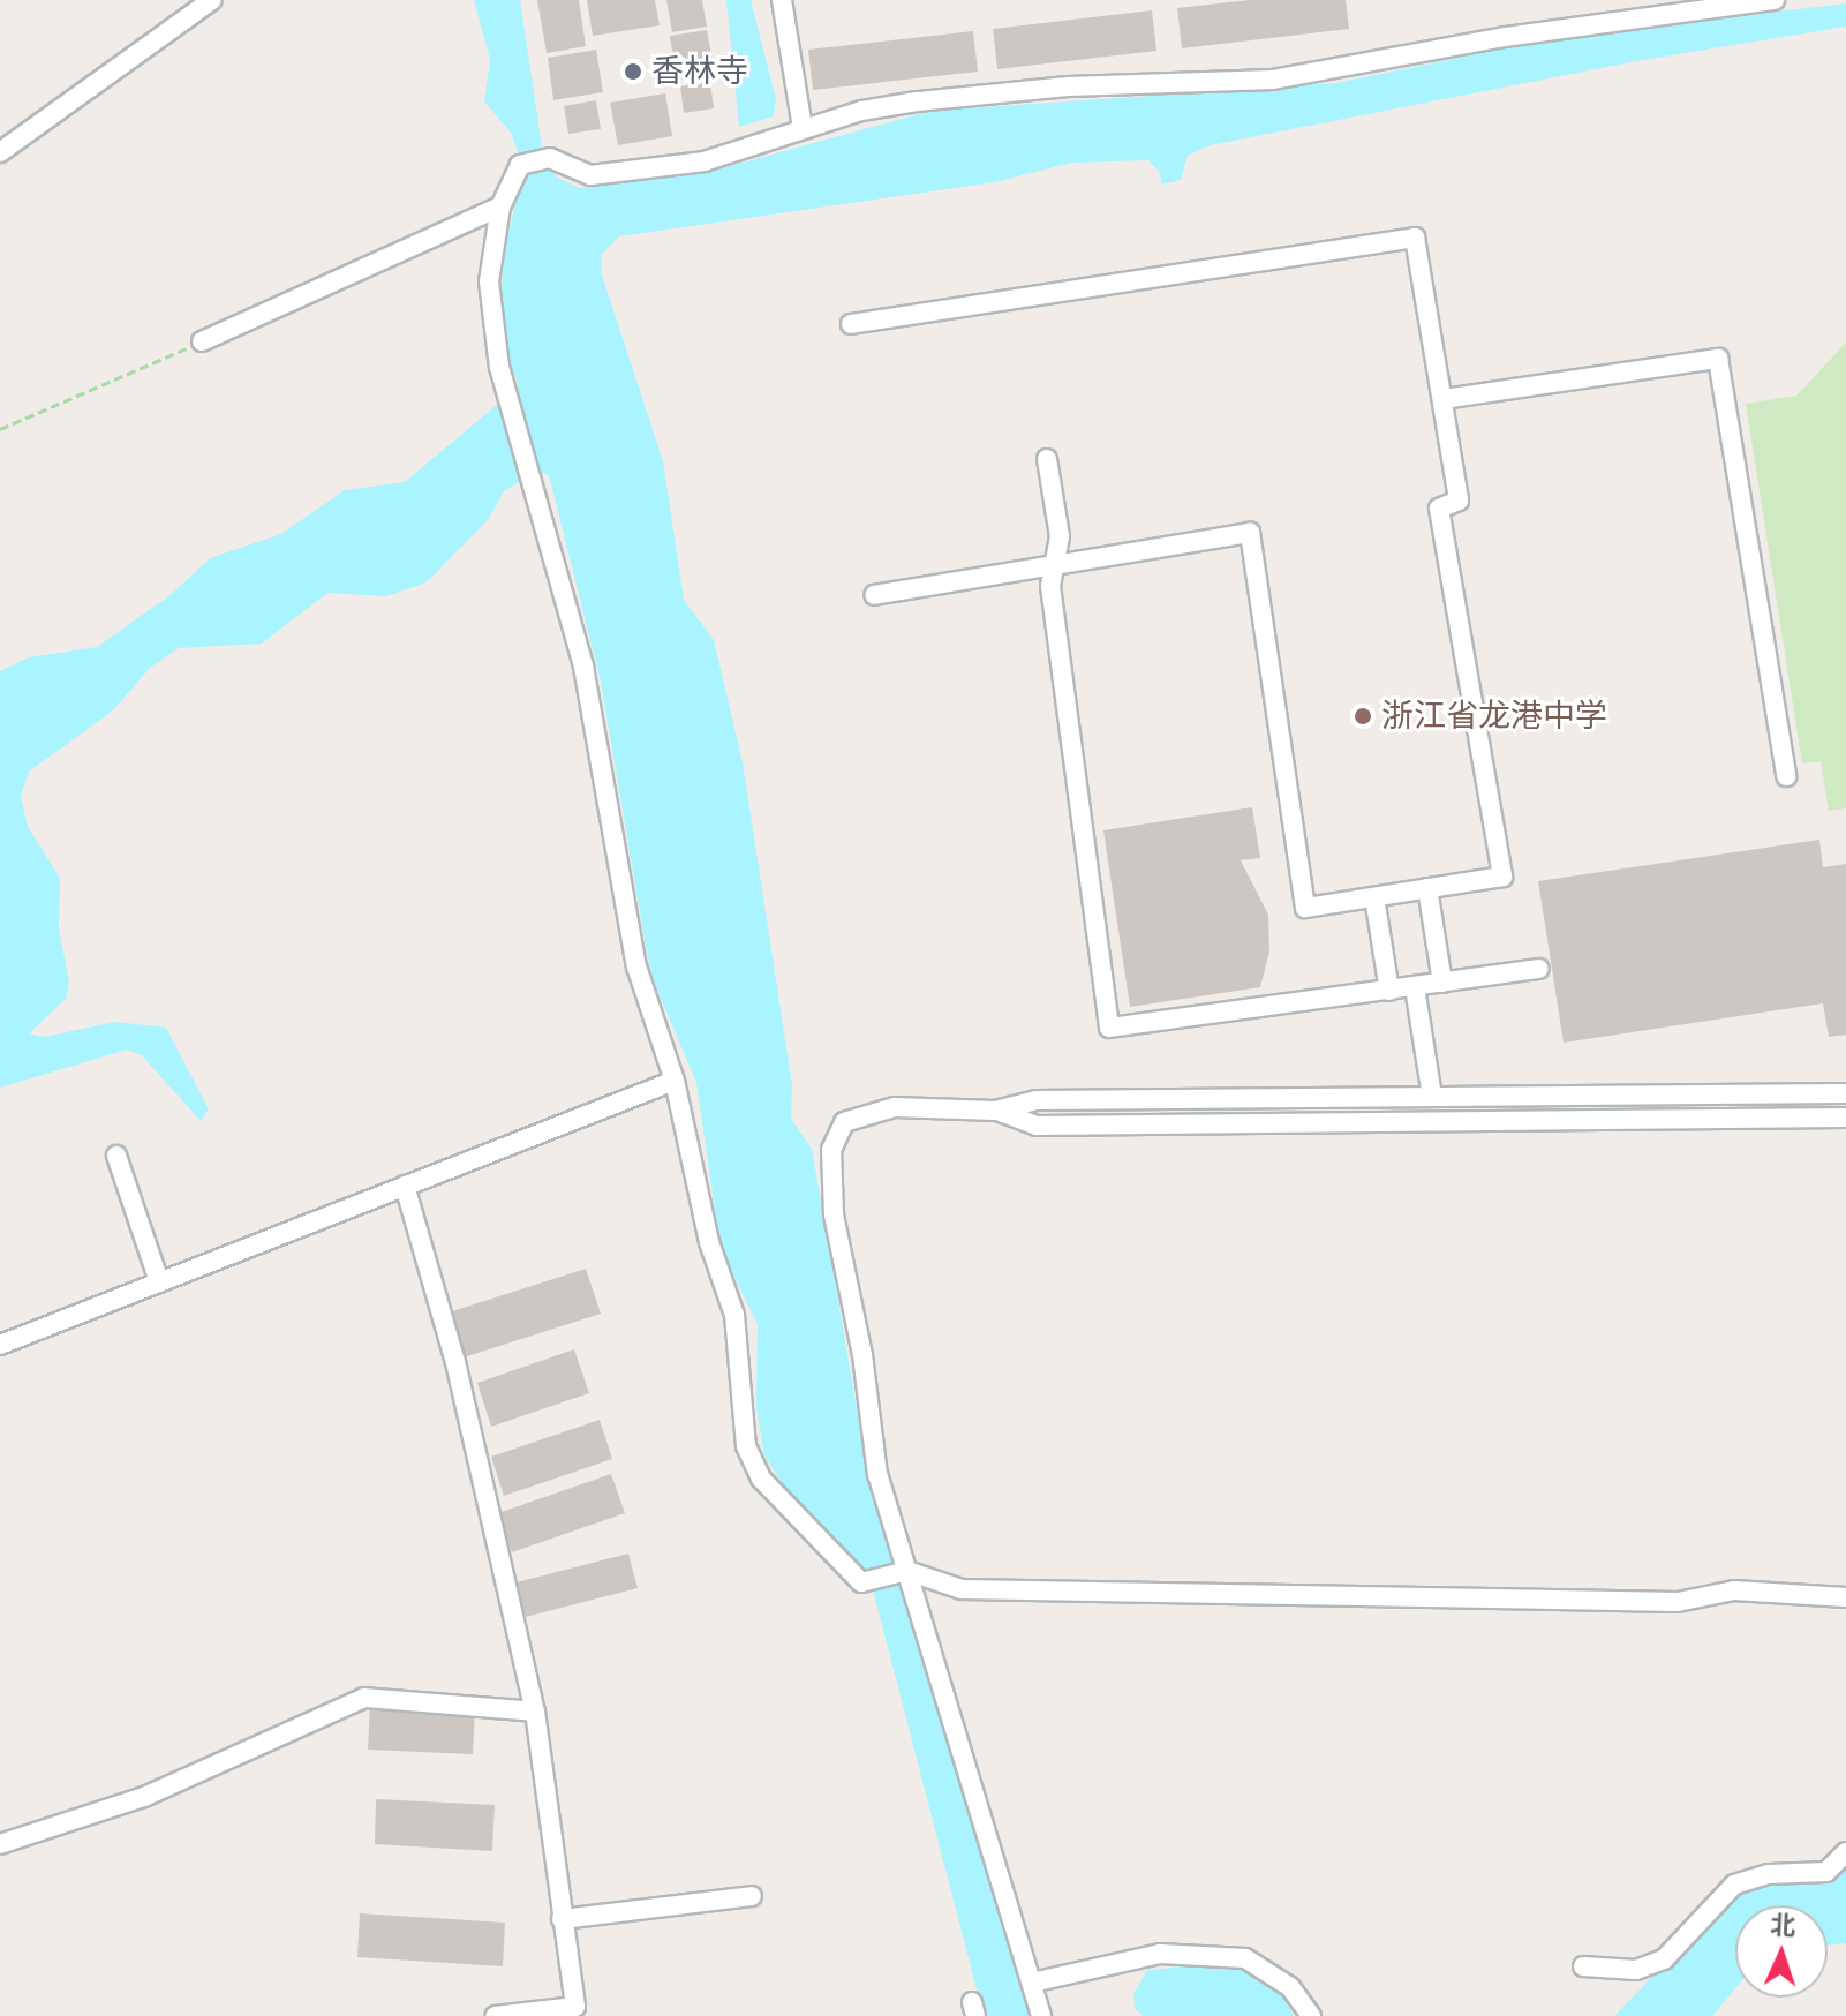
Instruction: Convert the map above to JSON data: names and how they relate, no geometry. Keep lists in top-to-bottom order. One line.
{"places":["香林寺","浙江省龙港中学"],"north":"top"}
